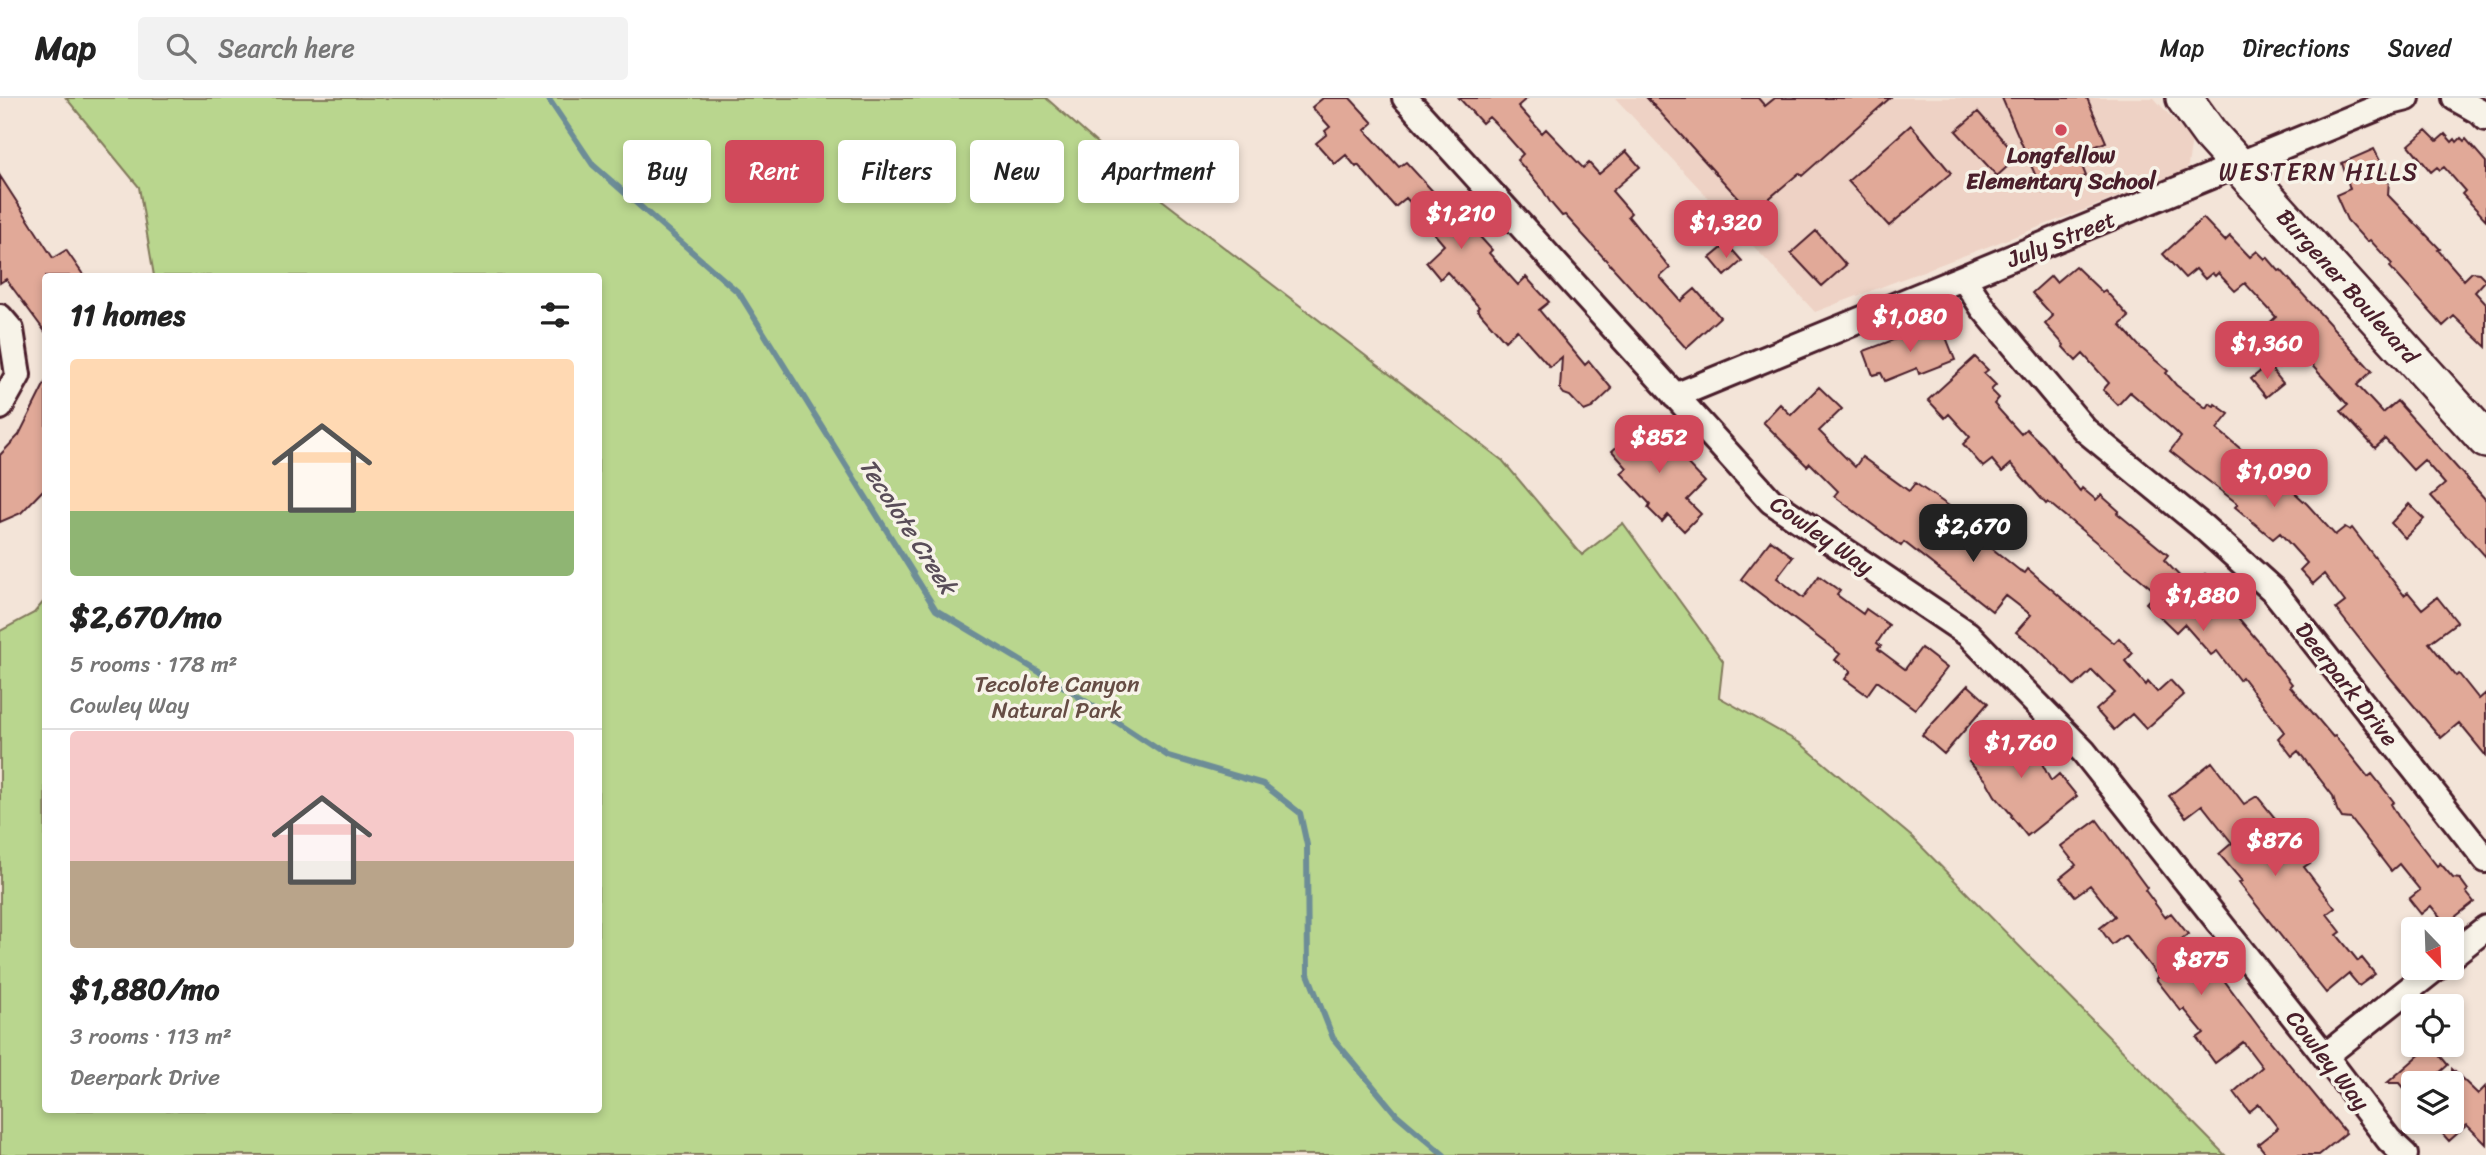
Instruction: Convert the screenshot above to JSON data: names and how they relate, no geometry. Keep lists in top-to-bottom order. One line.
{"streets":{"main road":["Burgener Boulevard"],"street":["July Street","Cowley Way","Deerpark Drive"]},"crossings":[["July Street","Burgener Boulevard"],["July Street","Cowley Way"],["July Street","Deerpark Drive"]],"districts":["WESTERN HILLS"],"water":["Tecolote Creek"],"parks":["Tecolote Canyon Natural Park"],"places":["Longfellow Elementary School"],"north":"bottom right","page":{"header":"Map","search":"Search here","nav":["Map","Directions","Saved"],"chip":["Buy","Rent","Filters","New","Apartment"],"price":["$1,210","$1,320","$1,080","$1,360","$852","$1,090","$2,670","$1,880","$1,760","$876","$875"],"heading":"11 homes","list":[{"name":"$2,670/mo","note":"5 rooms · 178 m² · Cowley Way"},{"name":"$1,880/mo","note":"3 rooms · 113 m² · Deerpark Drive"}]}}
